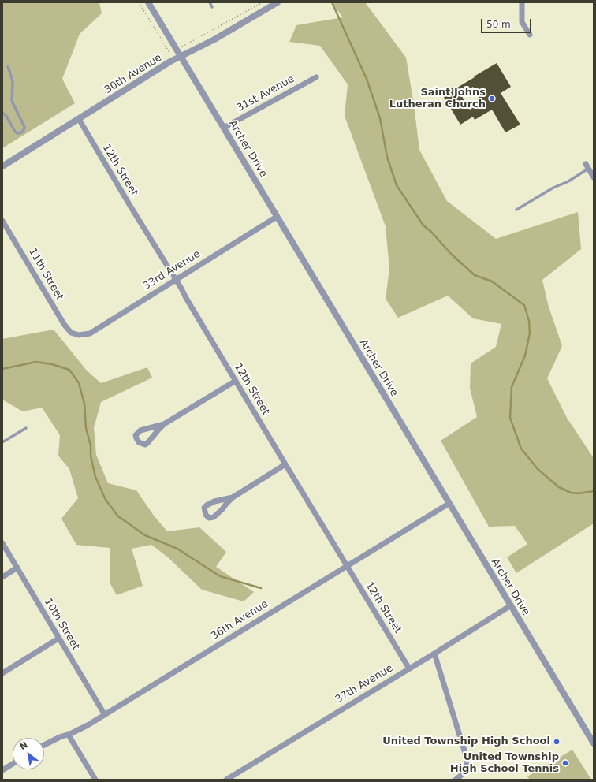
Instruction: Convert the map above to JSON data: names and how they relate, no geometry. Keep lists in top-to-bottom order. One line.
{"streets":{"street":["30th Avenue","31st Avenue","Archer Drive","12th Street","33rd Avenue","11th Street","36th Avenue","10th Street","37th Avenue"]},"crossings":[["30th Avenue","Archer Drive"],["30th Avenue","12th Street"],["31st Avenue","Archer Drive"],["Archer Drive","33rd Avenue"],["Archer Drive","36th Avenue"],["Archer Drive","37th Avenue"],["12th Street","33rd Avenue"],["12th Street","36th Avenue"],["12th Street","37th Avenue"],["33rd Avenue","11th Street"],["36th Avenue","10th Street"]],"places":["Saint Johns Lutheran Church","United Township High School","United Township High School Tennis"],"scale_bar":"50 m","north":"top left"}
